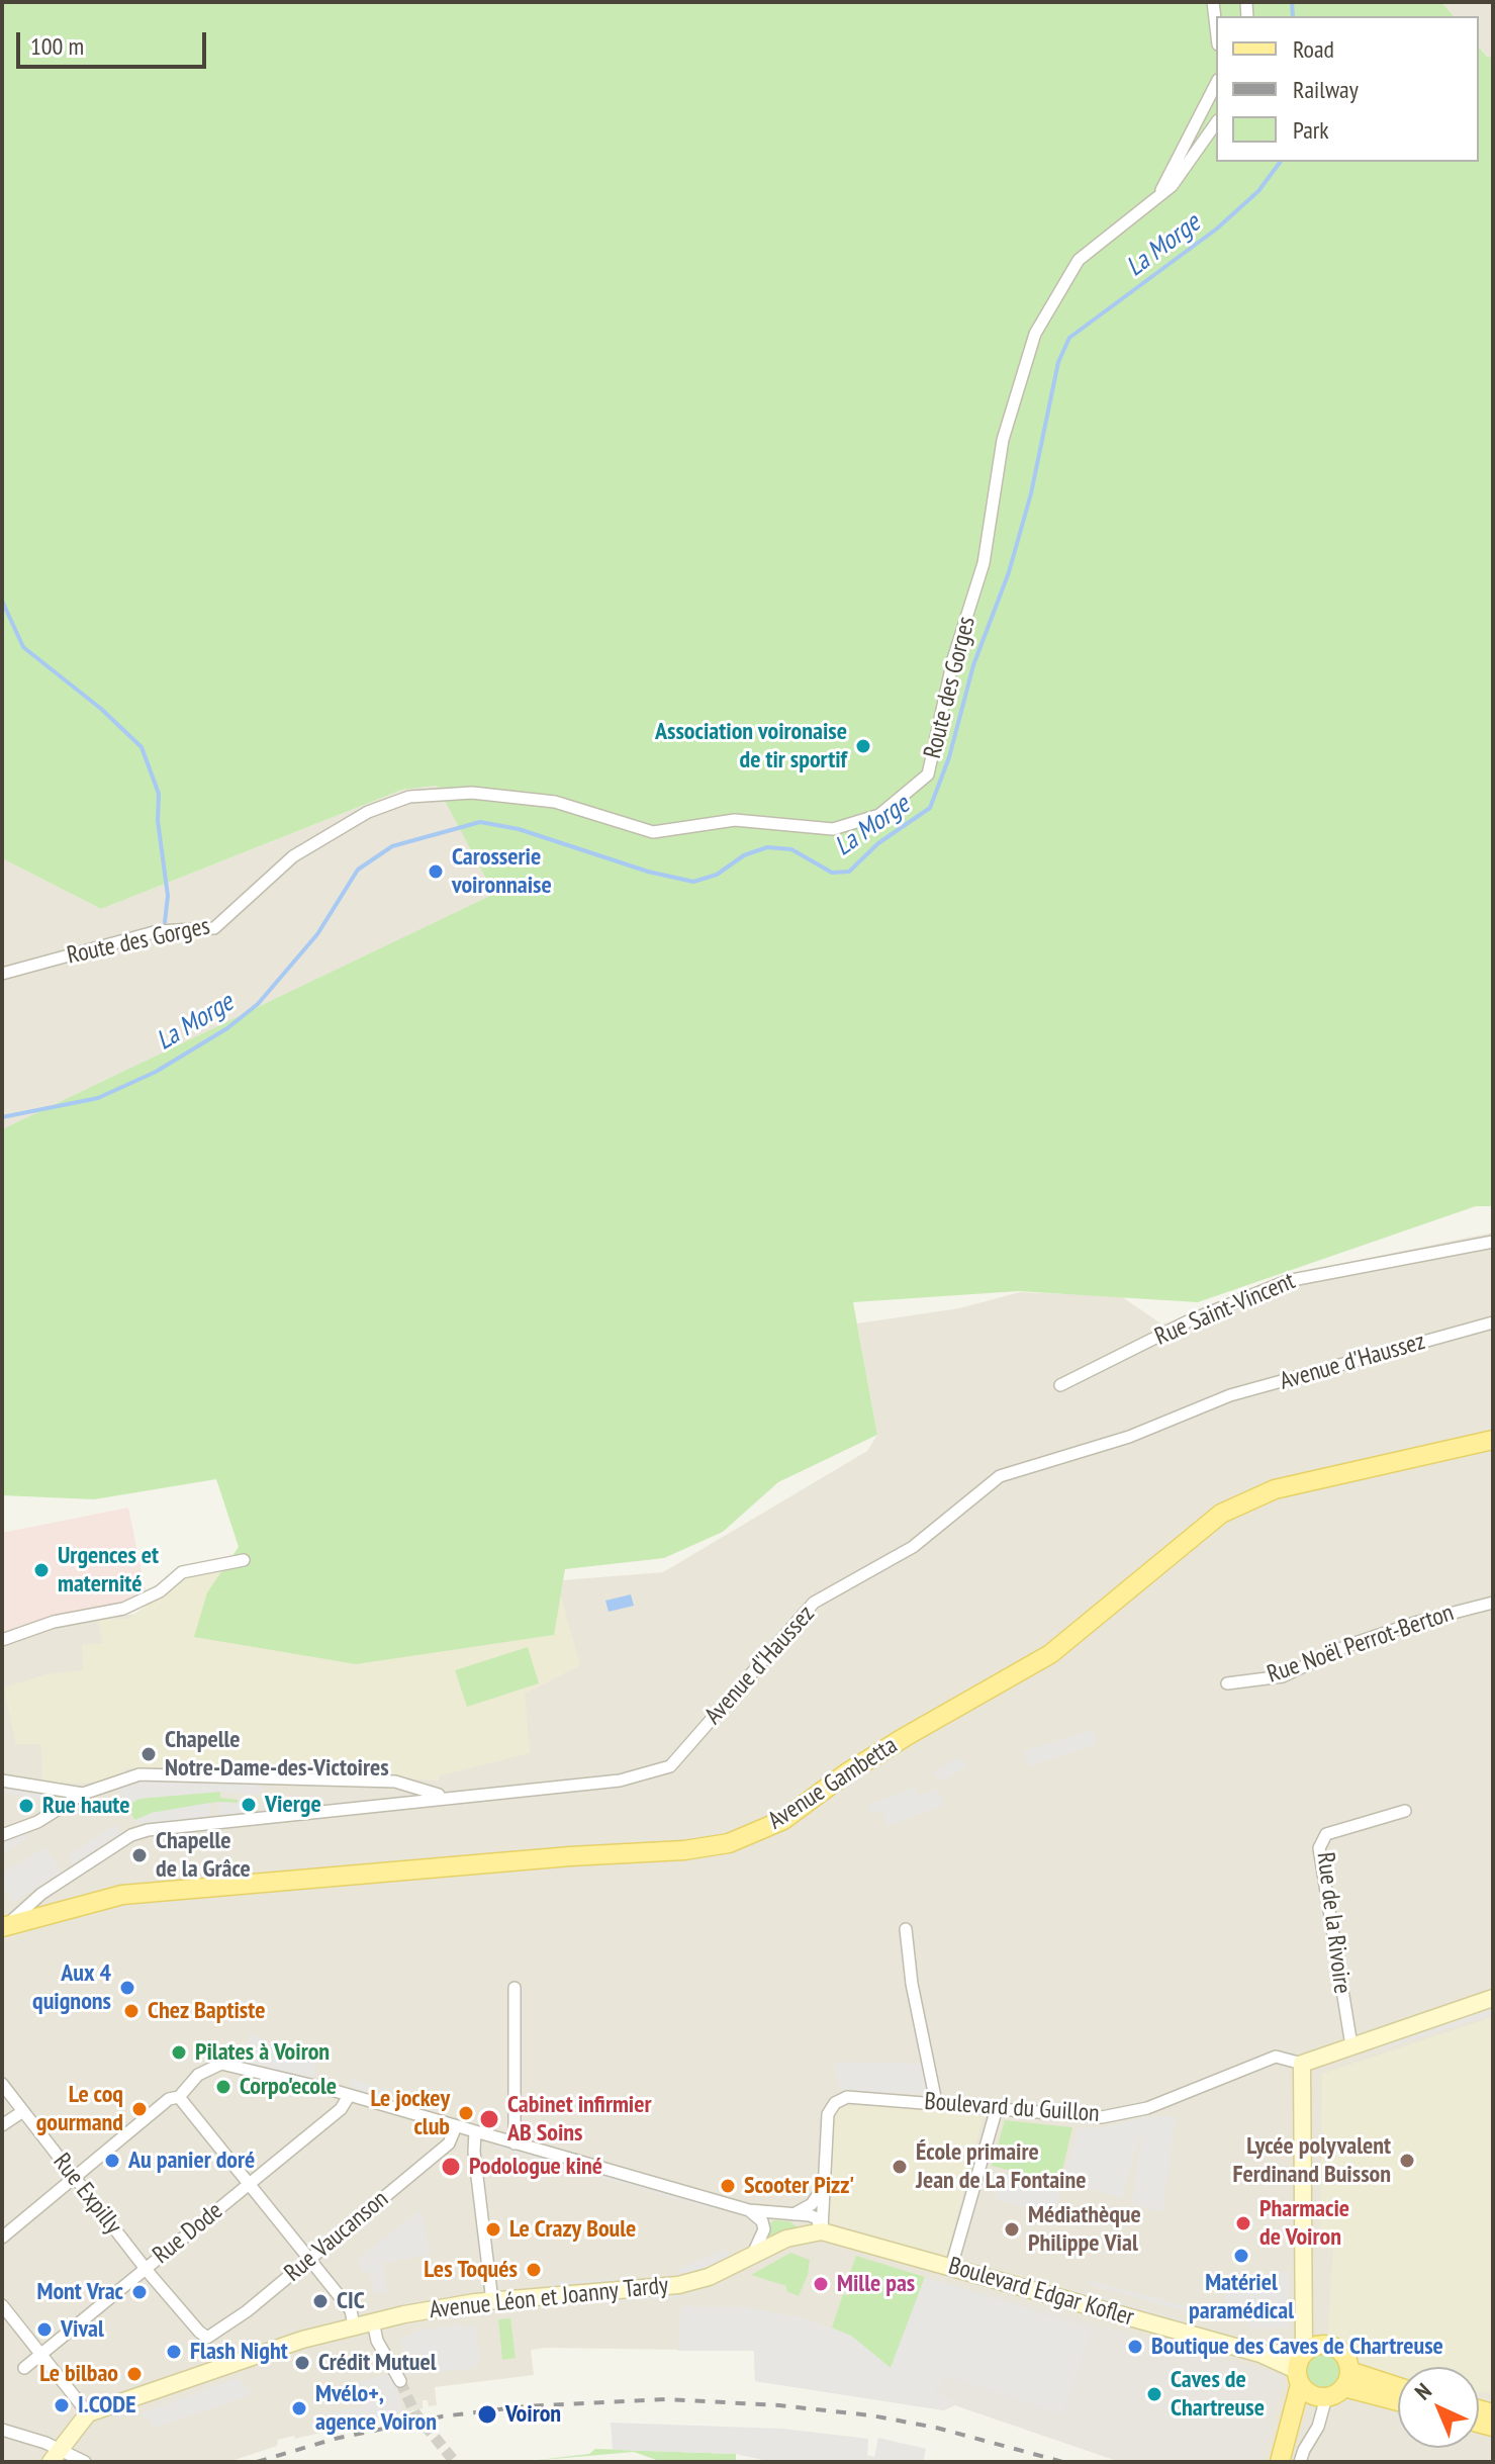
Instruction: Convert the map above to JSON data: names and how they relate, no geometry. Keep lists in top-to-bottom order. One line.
{"streets":{"main road":["Avenue Gambetta"],"street":["Route des Gorges","Rue Saint-Vincent","Avenue d'Haussez","Rue Noël Perrot-Berton","Rue de la Rivoire","Boulevard du Guillon","Rue Expilly","Rue Dode","Rue Vaucanson","Boulevard Edgar Kofler","Avenue Léon et Joanny Tardy"]},"crossings":[["Avenue d'Haussez","Avenue Gambetta"],["Boulevard du Guillon","Boulevard Edgar Kofler"],["Boulevard du Guillon","Avenue Léon et Joanny Tardy"],["Rue Expilly","Rue Dode"],["Rue Expilly","Rue Vaucanson"],["Boulevard Edgar Kofler","Avenue Léon et Joanny Tardy"]],"water":["La Morge"],"places":["Association voironaise de tir sportif","Carosserie voironnaise","Urgences et maternité","Chapelle Notre-Dame-des-Victoires","Vierge","Rue haute","Chapelle de la Grâce","Aux 4 quignons","Chez Baptiste","Pilates à Voiron","Corpo'ecole","Le coq gourmand","Le jockey club","Cabinet infirmier AB Soins","Au panier doré","Lycée polyvalent Ferdinand Buisson","Podologue kiné","École primaire Jean de La Fontaine","Scooter Pizz'","Pharmacie de Voiron","Le Crazy Boule","Médiathèque Philippe Vial","Matériel paramédical","Les Toqués","Mille pas","Mont Vrac","CIC","Vival","Boutique des Caves de Chartreuse","Flash Night","Crédit Mutuel","Le bilbao","Caves de Chartreuse","I.CODE","Mvélo+, agence Voiron","Voiron"],"legend":["Road","Railway","Park"],"scale_bar":"100 m","north":"top left"}
